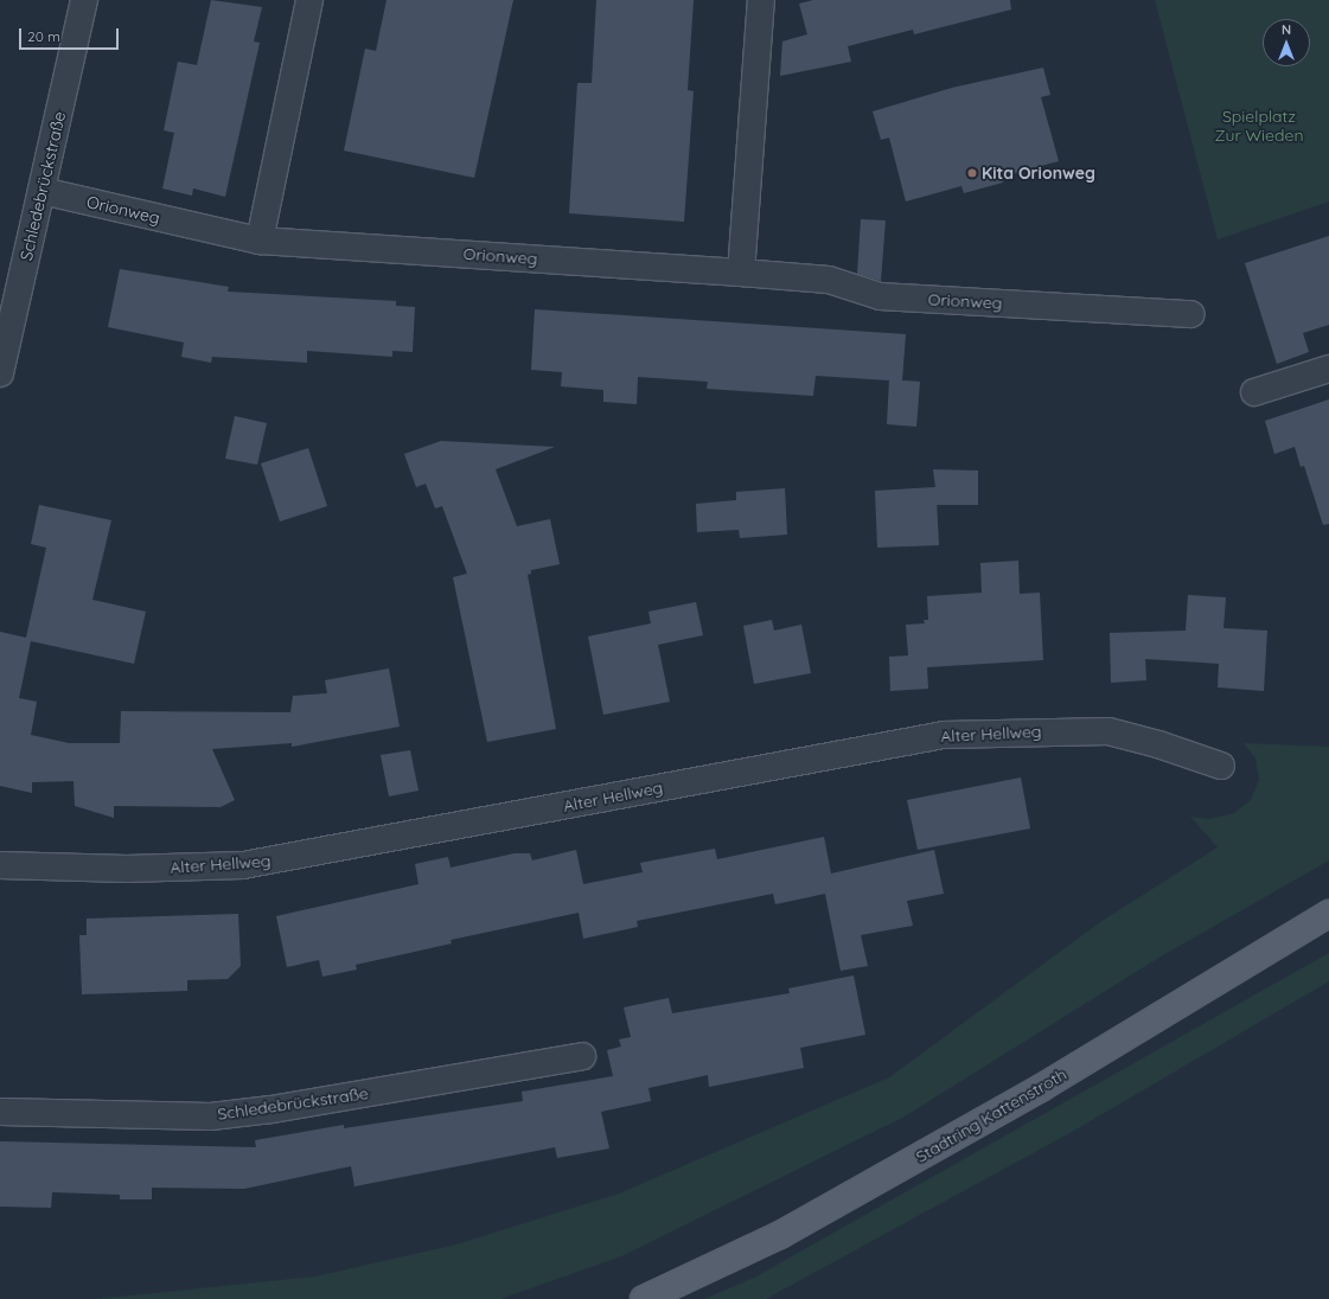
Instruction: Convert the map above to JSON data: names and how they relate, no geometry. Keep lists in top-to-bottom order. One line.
{"streets":{"main road":["Stadtring Kattenstroth"],"street":["Schledebrückstraße","Orionweg","Alter Hellweg"]},"crossings":[["Schledebrückstraße","Orionweg"]],"parks":["Spielplatz Zur Wieden"],"places":["Kita Orionweg"],"scale_bar":"20 m","north":"top"}
